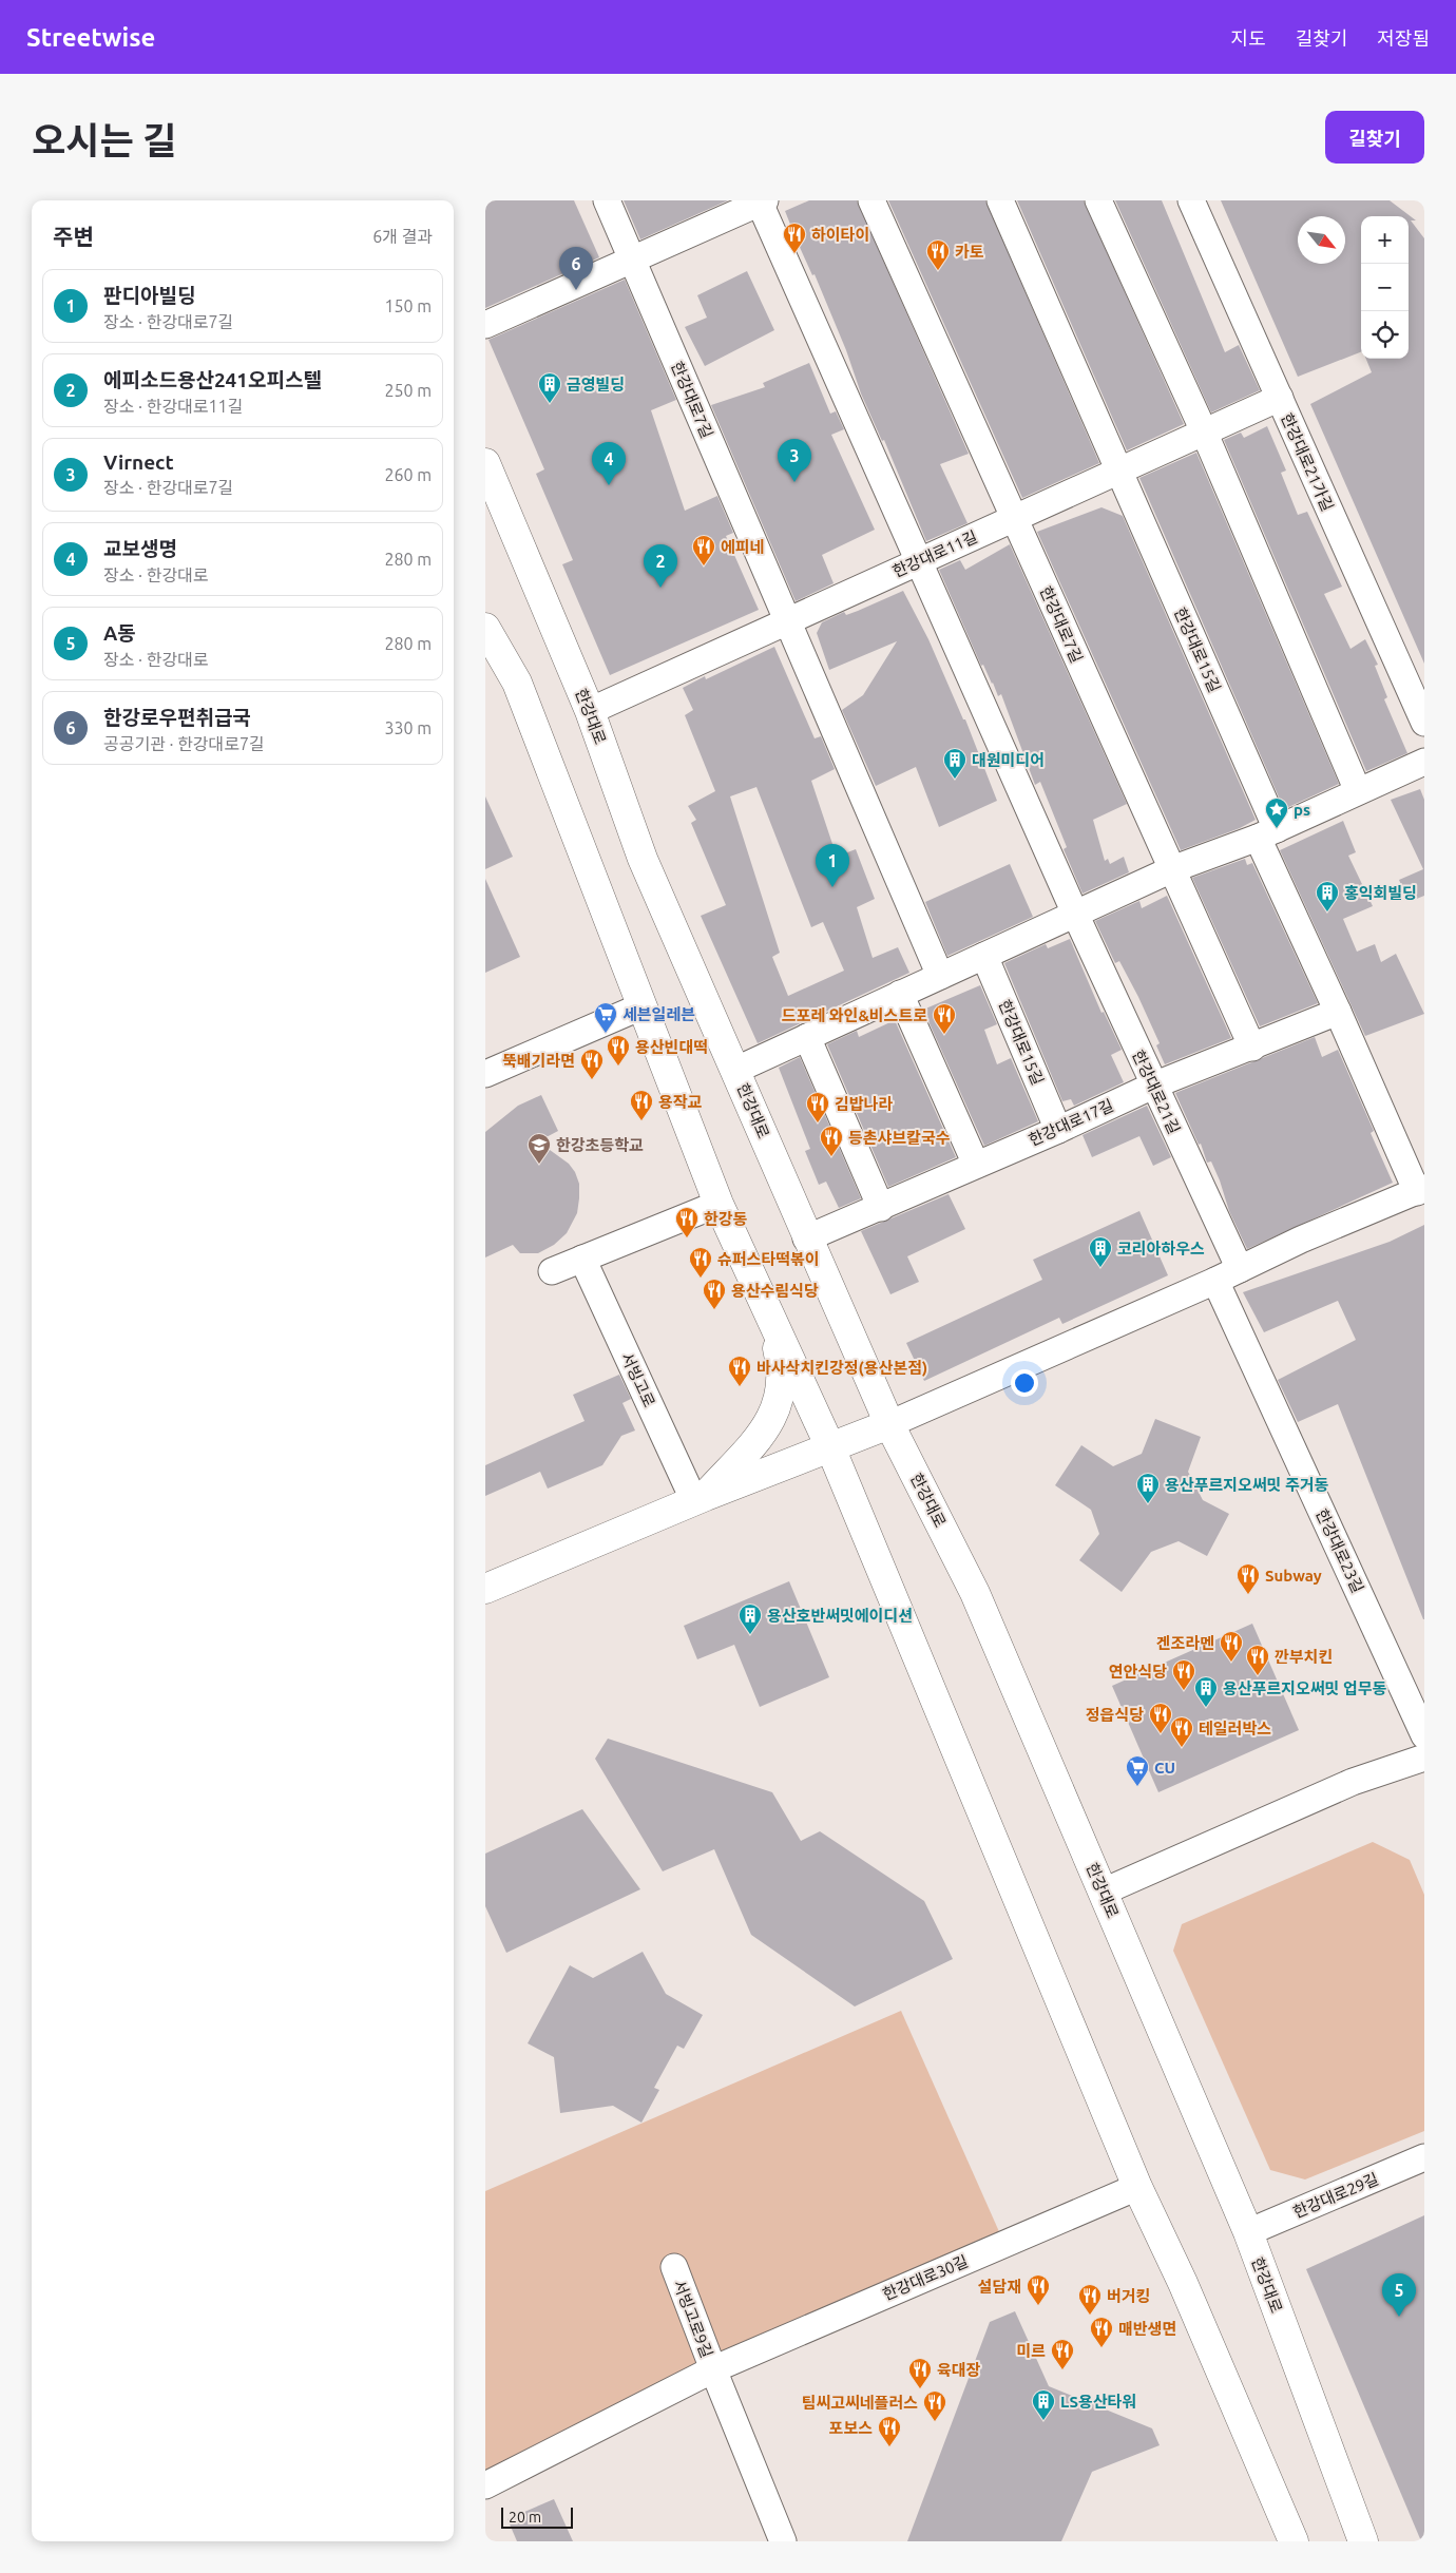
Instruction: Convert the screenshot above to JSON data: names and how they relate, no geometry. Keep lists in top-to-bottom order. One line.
{"streets":{"main road":["한강대로"],"street":["한강대로7길","한강대로21가길","한강대로11길","한강대로15길","한강대로21길","한강대로17길","서빙고로","한강대로23길","한강대로29길","한강대로30길","서빙고로9길"]},"crossings":[["한강대로7길","한강대로11길"],["한강대로7길","한강대로17길"],["한강대로21가길","한강대로11길"],["한강대로11길","한강대로15길"],["한강대로11길","한강대로"],["한강대로15길","한강대로17길"],["한강대로","한강대로17길"],["한강대로","한강대로29길"],["한강대로21길","한강대로17길"],["한강대로30길","서빙고로9길"]],"places":{"restaurant":["하이타이","카토","에피네","드포레 와인&비스트로","용산빈대떡","뚝배기라면","용작교","김밥나라","등촌샤브칼국수","한강동","슈퍼스타떡볶이","용산수림식당","바사삭치킨강정(용산본점)","Subway","겐조라멘","깐부치킨","연안식당","정읍식당","테일러박스","설담재","버거킹","매반생면","미르","육대장","팀씨고씨네플러스","포보스"],"building":["금영빌딩","대원미디어","홍익회빌딩","코리아하우스","용산푸르지오써밋 주거동","용산호반써밋에이디션","용산푸르지오써밋 업무동","LS용산타워"],"place":["ps"],"supermarket":["세븐일레븐","CU"],"school or university":["한강초등학교"]},"scale_bar":"20 m","north":"bottom right","page":{"header":"Streetwise","nav":["지도","길찾기","저장됨"],"title":"오시는 길","buttons":"길찾기","heading":["주변","6개 결과"],"map_buttons":["+","−"],"pins":["6","3","4","2","1","5"],"list":[{"mark":"1","name":"판디아빌딩","note":"장소 · 한강대로7길","value":"150 m"},{"mark":"2","name":"에피소드용산241오피스텔","note":"장소 · 한강대로11길","value":"250 m"},{"mark":"3","name":"Virnect","note":"장소 · 한강대로7길","value":"260 m"},{"mark":"4","name":"교보생명","note":"장소 · 한강대로","value":"280 m"},{"mark":"5","name":"A동","note":"장소 · 한강대로","value":"280 m"},{"mark":"6","name":"한강로우편취급국","note":"공공기관 · 한강대로7길","value":"330 m"}],"scale":"20 m"}}
